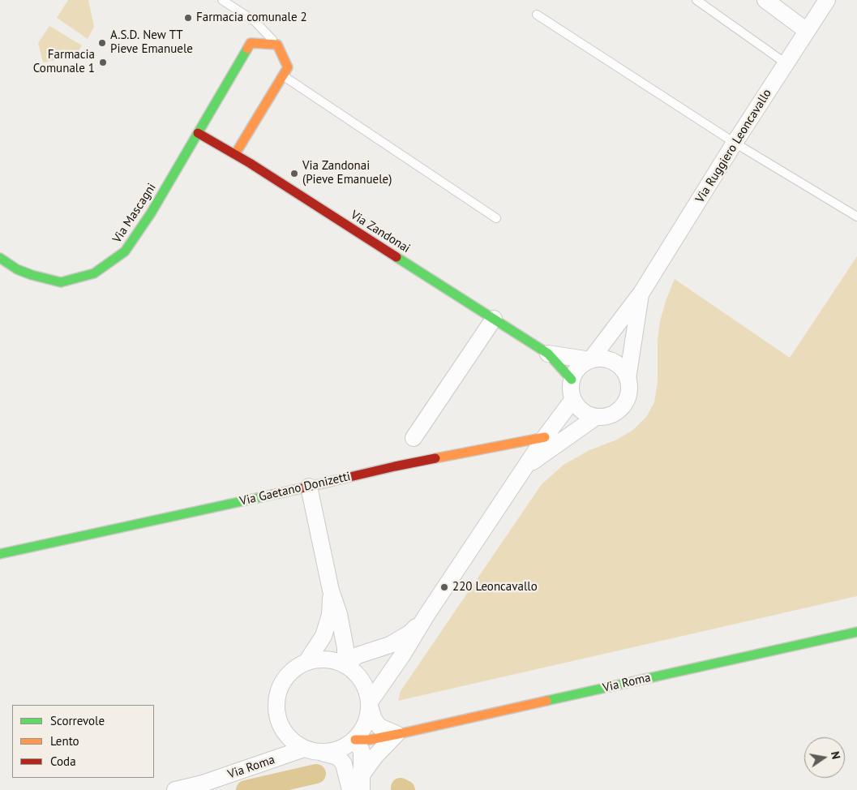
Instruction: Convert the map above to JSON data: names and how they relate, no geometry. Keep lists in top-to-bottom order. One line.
{"streets":{"street":["Via Ruggiero Leoncavallo","Via Mascagni","Via Zandonai","Via Gaetano Donizetti","Via Roma"]},"crossings":[["Via Ruggiero Leoncavallo","Via Zandonai"],["Via Mascagni","Via Zandonai"]],"places":["Farmacia comunale 2","A.S.D. New TT Pieve Emanuele","Farmacia Comunale 1","Via Zandonai (Pieve Emanuele)","220 Leoncavallo"],"legend":["Scorrevole","Lento","Coda"],"north":"right"}
